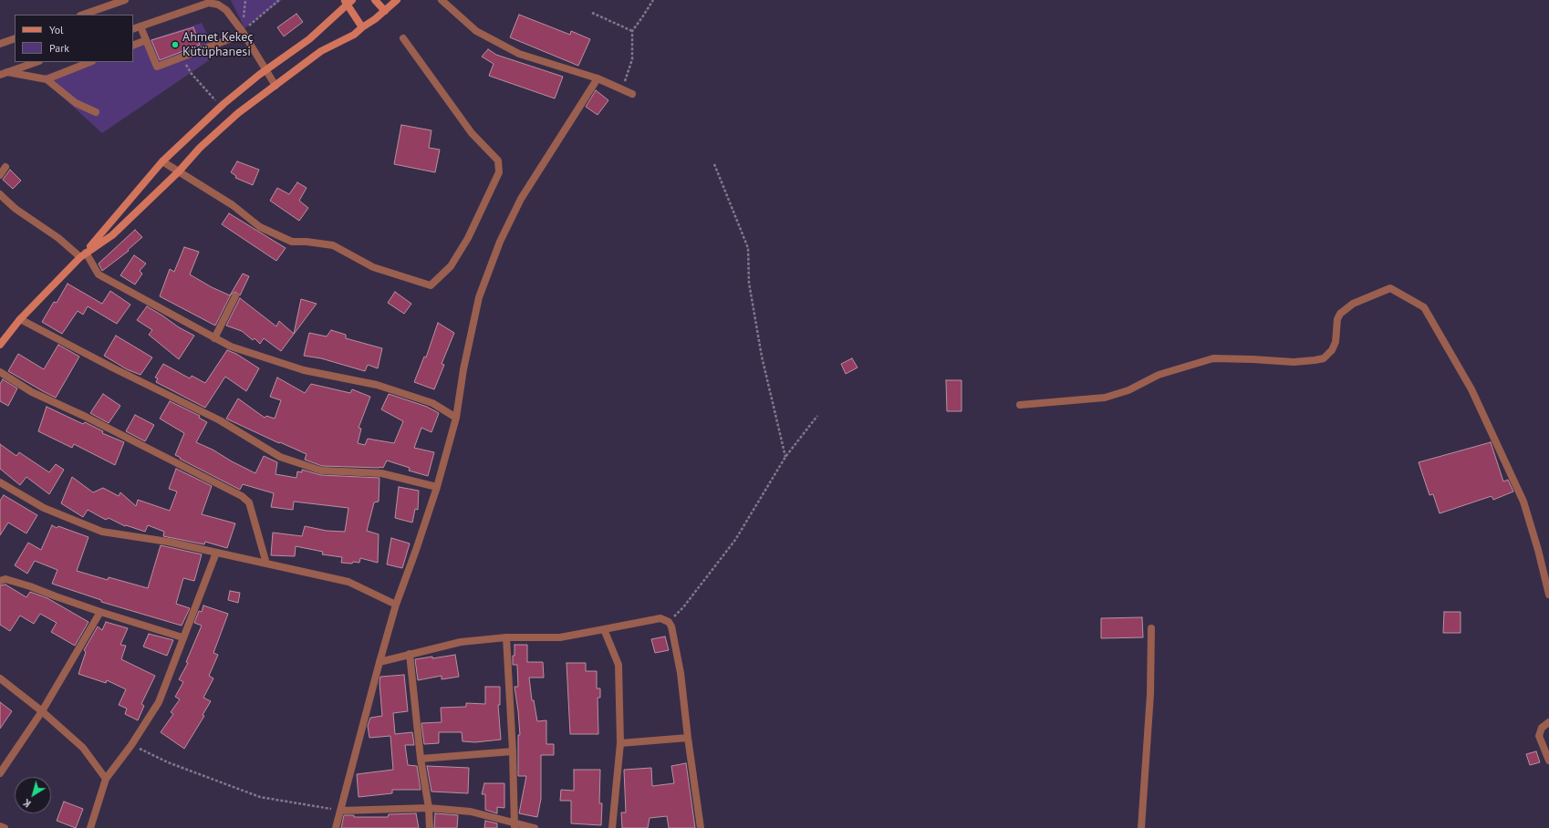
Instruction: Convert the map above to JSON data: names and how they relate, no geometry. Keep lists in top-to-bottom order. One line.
{"places":["Ahmet Kekeç Kütüphanesi"],"legend":["Yol","Park"],"north":"bottom left"}
